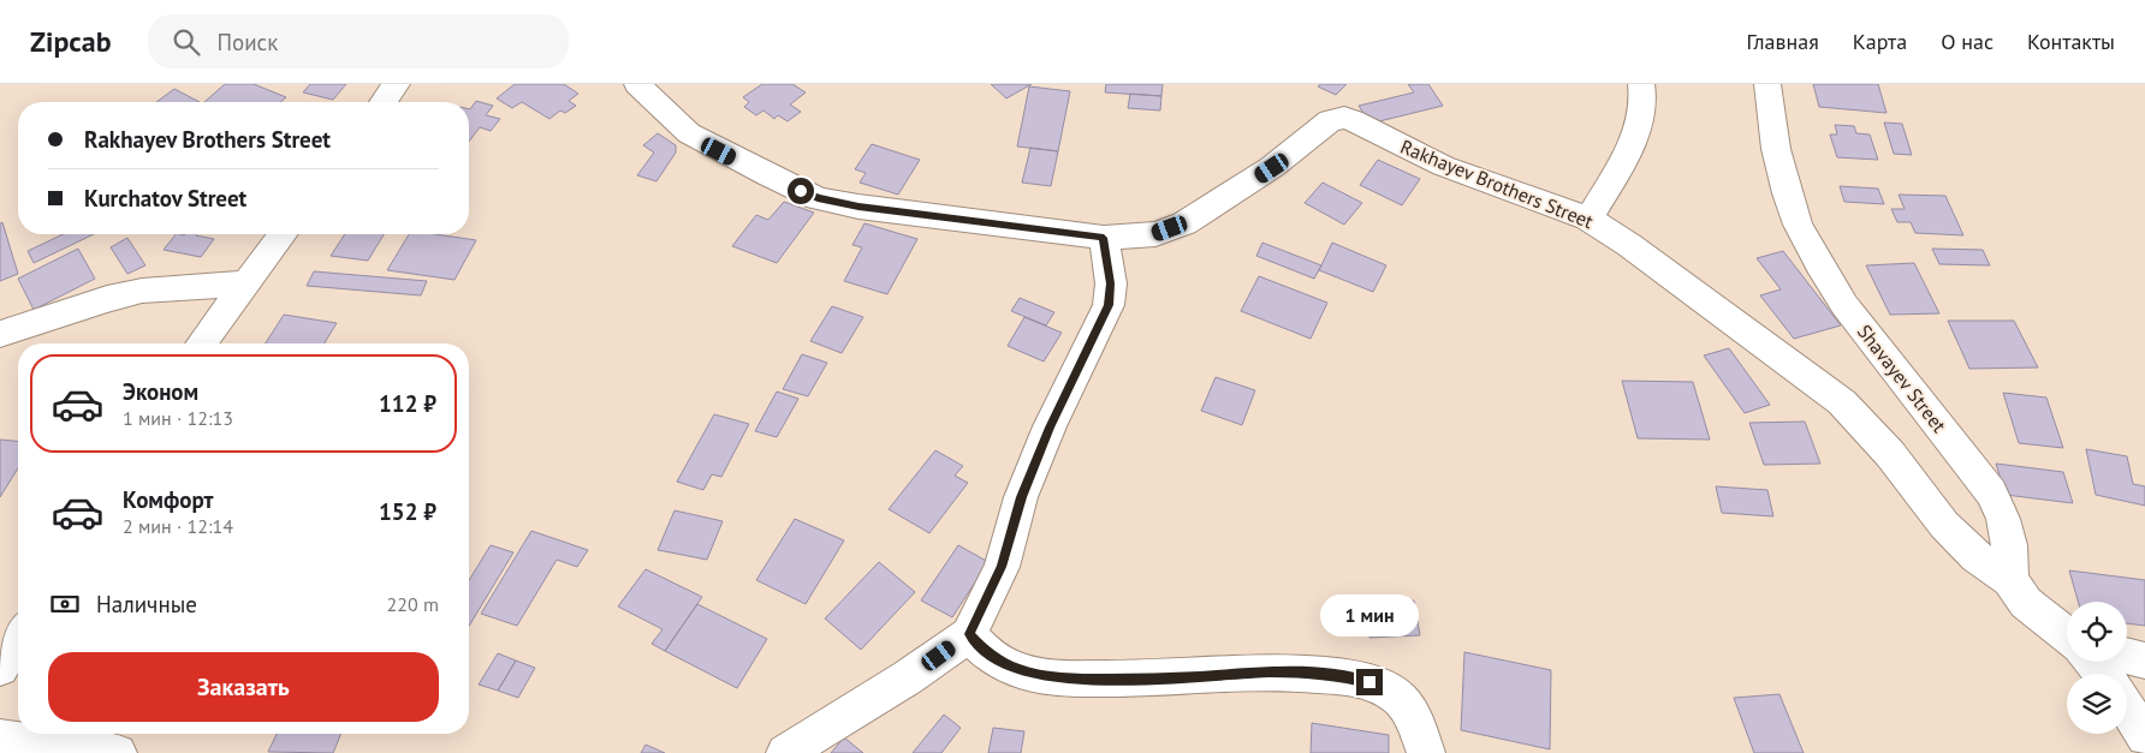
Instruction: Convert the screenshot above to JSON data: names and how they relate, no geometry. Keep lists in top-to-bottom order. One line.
{"streets":{"street":["Rakhayev Brothers Street","Shavayev Street"]},"crossings":[["Rakhayev Brothers Street","Shavayev Street"]],"page":{"header":"Zipcab","search":"Поиск","nav":["Главная","Карта","О нас","Контакты"],"banner":["Rakhayev Brothers Street","Kurchatov Street"],"list":[{"name":"Эконом","note":"1 мин · 12:13","value":"112 ₽"},{"name":"Комфорт","note":"2 мин · 12:14","value":"152 ₽"}],"pay":["Наличные","220 m"],"bubble":"1 мин","buttons":"Заказать"}}
